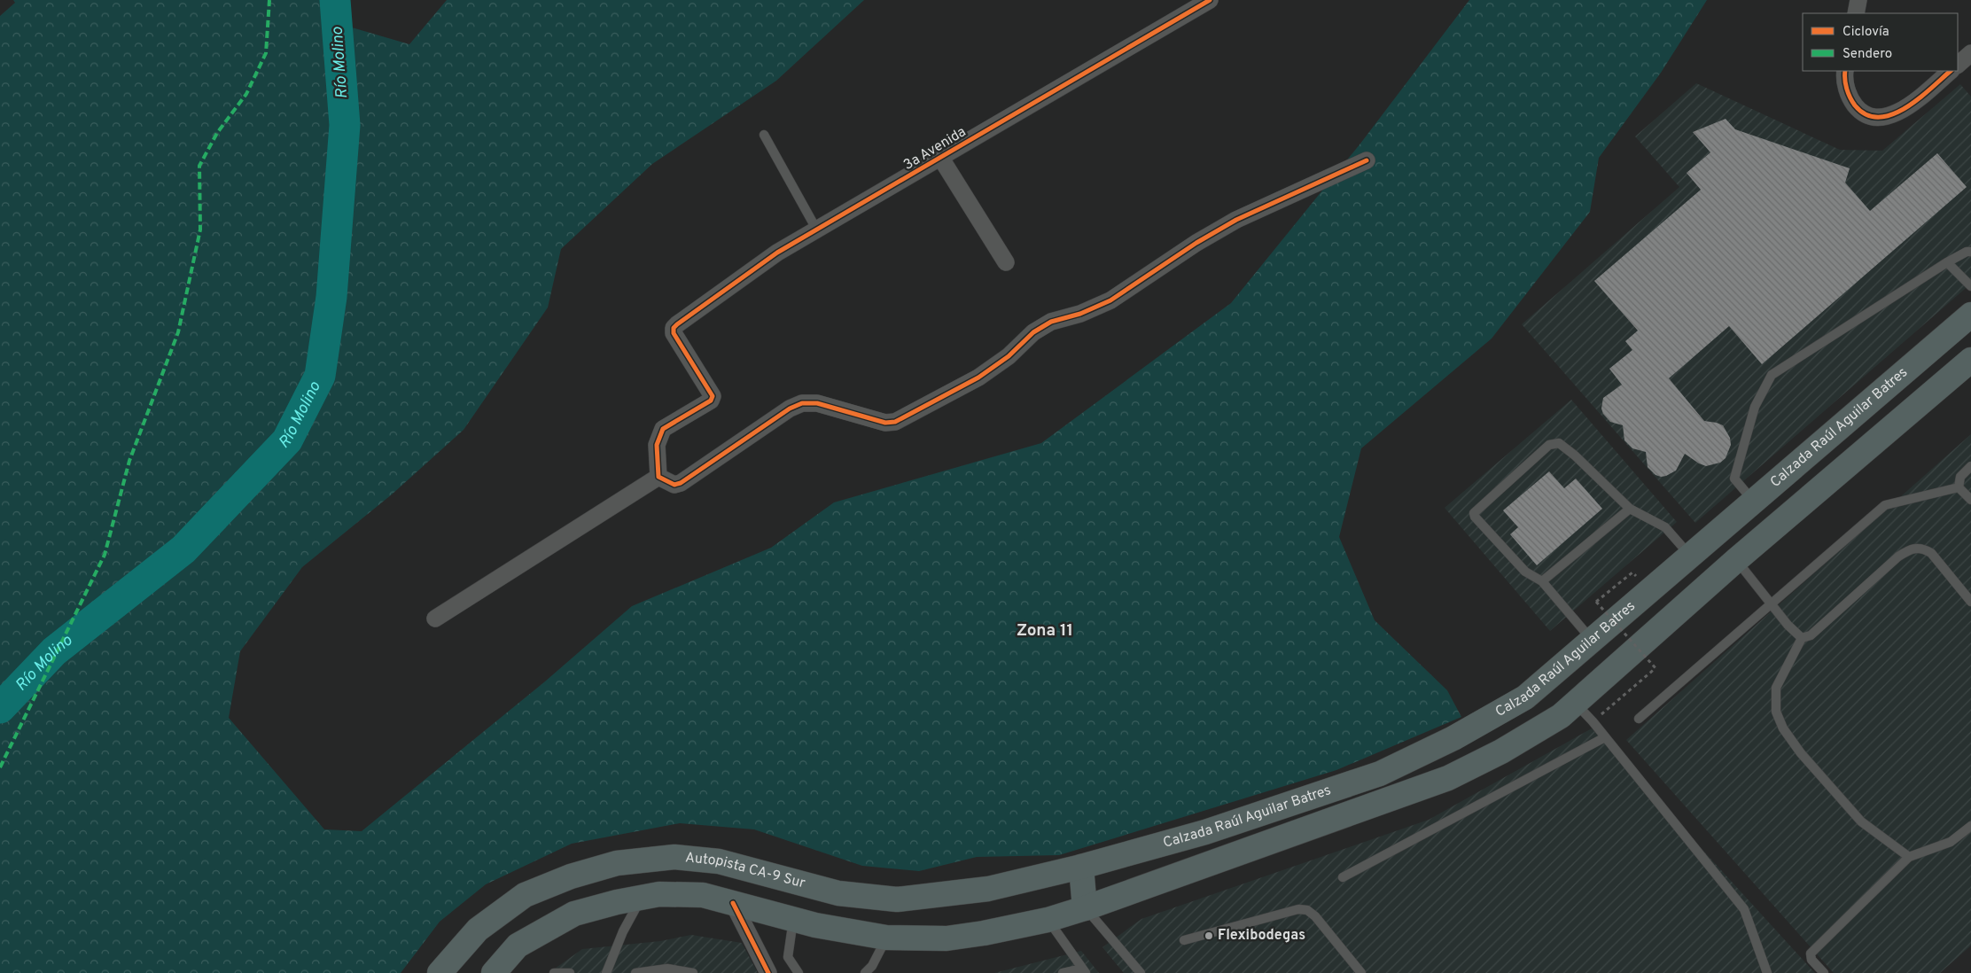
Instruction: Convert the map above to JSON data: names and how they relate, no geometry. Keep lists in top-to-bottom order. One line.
{"streets":{"highway":["Calzada Raúl Aguilar Batres","Autopista CA-9 Sur"],"street":["3a Avenida"]},"crossings":[["Calzada Raúl Aguilar Batres","Autopista CA-9 Sur"]],"districts":["Zona 11"],"water":["Río Molino"],"places":["Flexibodegas"],"legend":["Ciclovía","Sendero"]}
